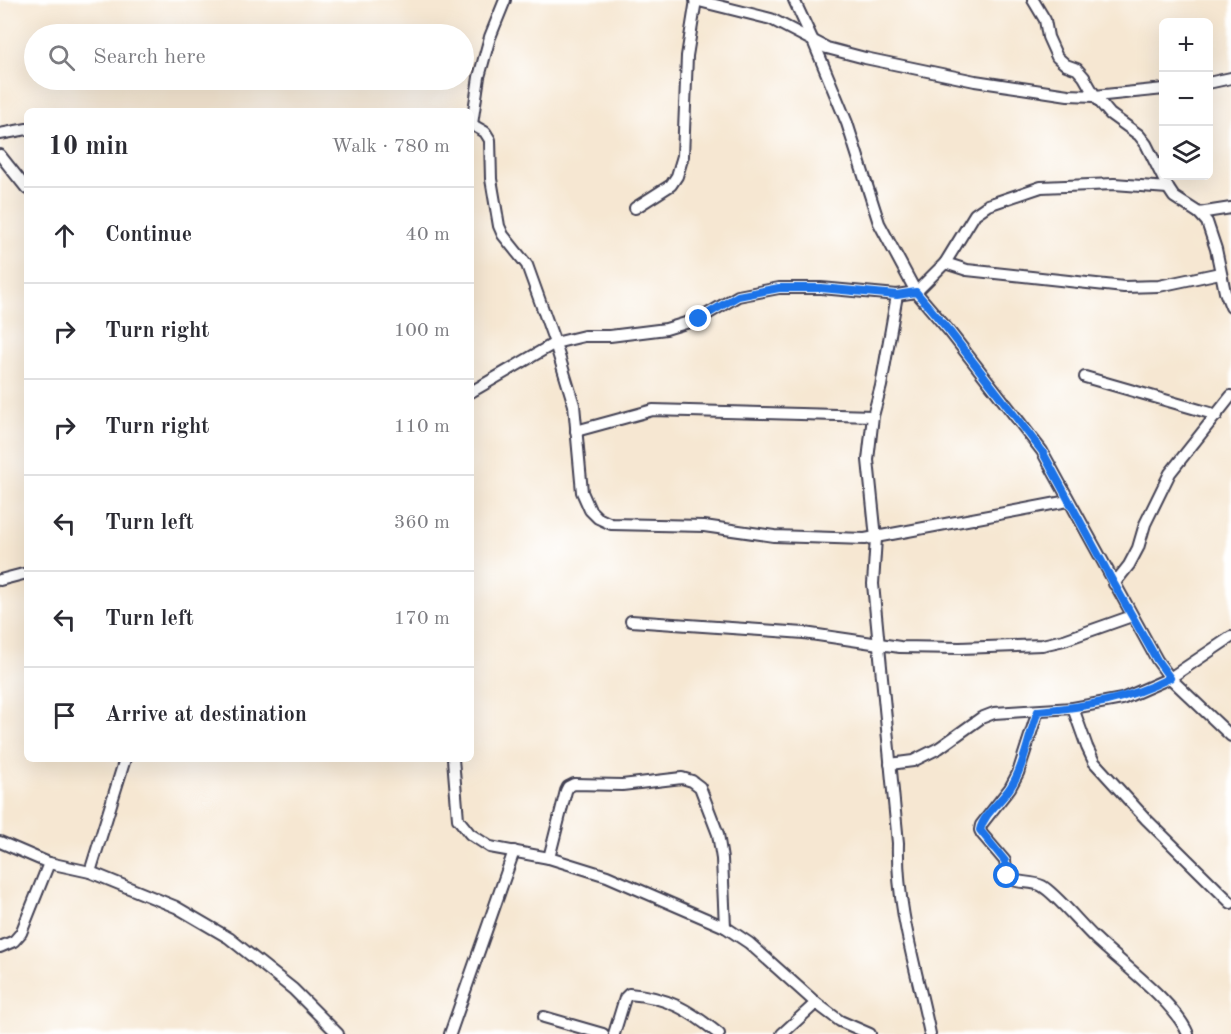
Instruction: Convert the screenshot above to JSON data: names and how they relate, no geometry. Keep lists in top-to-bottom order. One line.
{"page":{"map_buttons":["+","−"],"search":"Search here","heading":["10 min","Walk · 780 m"],"list":[["Continue","40 m"],["Turn right","100 m"],["Turn right","110 m"],["Turn left","360 m"],["Turn left","170 m"],"Arrive at destination"]}}
